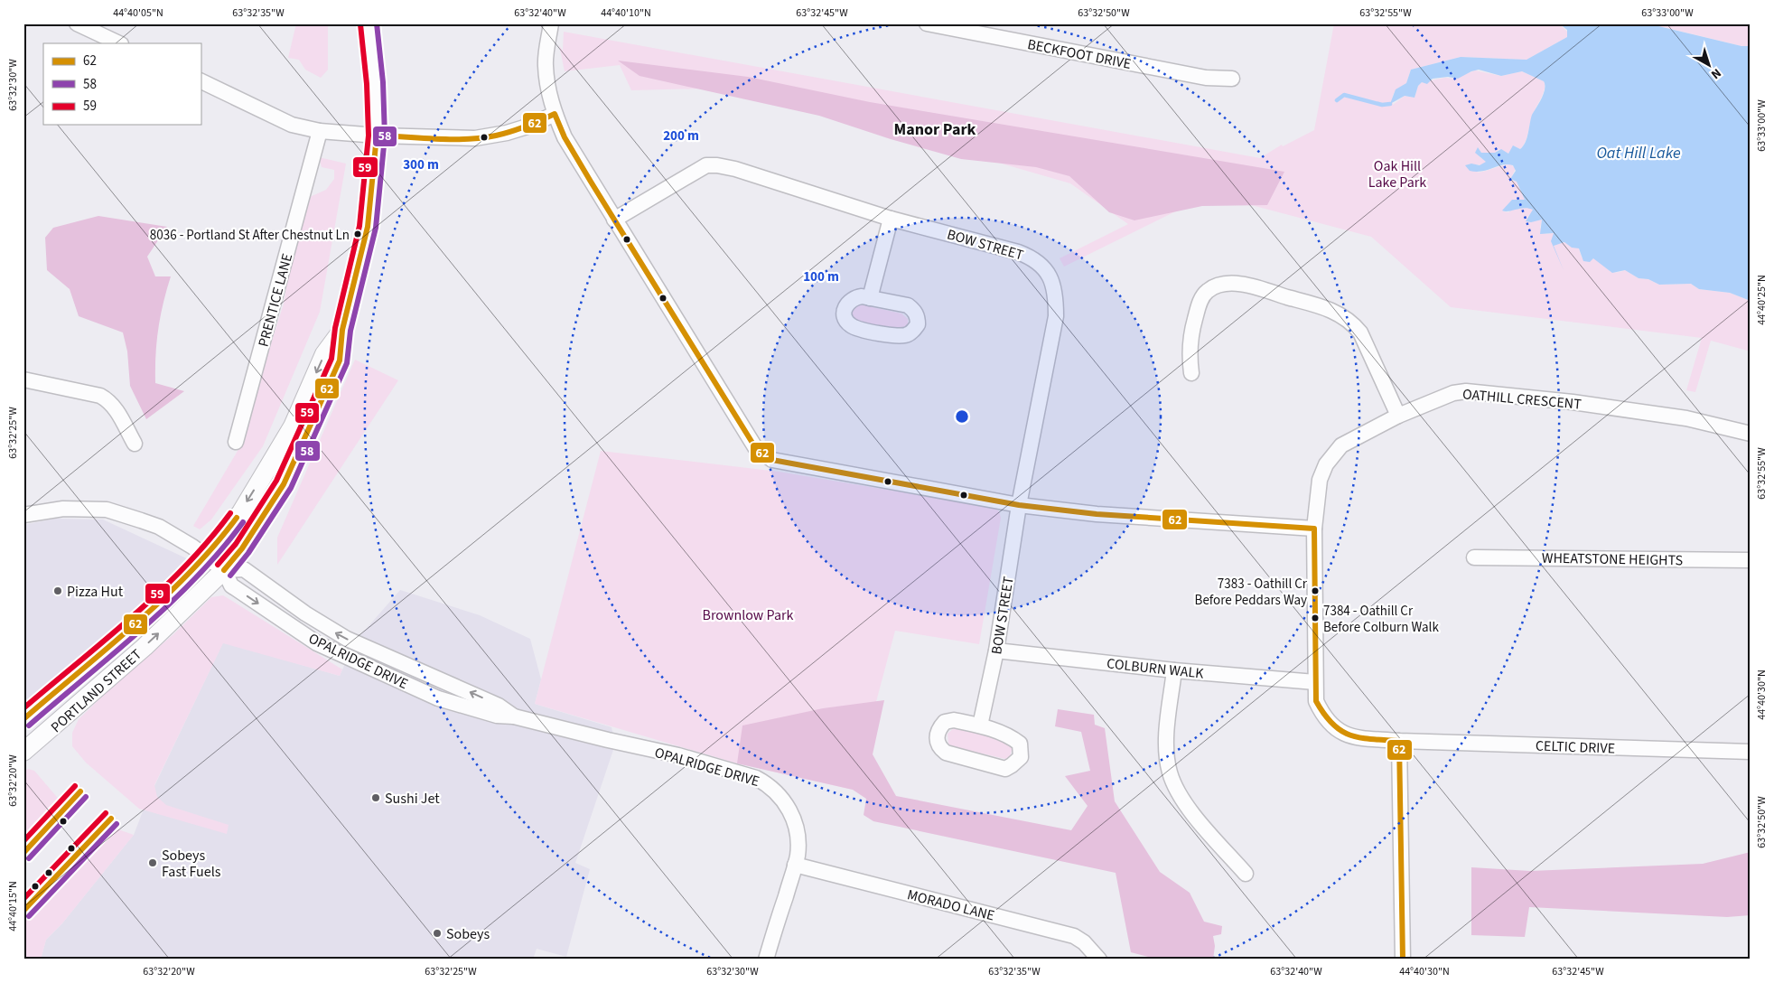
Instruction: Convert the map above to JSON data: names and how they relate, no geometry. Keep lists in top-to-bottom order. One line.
{"streets":{"main road":["PORTLAND STREET"],"street":["BECKFOOT DRIVE","BOW STREET","PRENTICE LANE","OATHILL CRESCENT","WHEATSTONE HEIGHTS","OPALRIDGE DRIVE","COLBURN WALK","CELTIC DRIVE","MORADO LANE"]},"crossings":[["BOW STREET","COLBURN WALK"],["OATHILL CRESCENT","COLBURN WALK"],["OATHILL CRESCENT","CELTIC DRIVE"],["OPALRIDGE DRIVE","PORTLAND STREET"],["OPALRIDGE DRIVE","MORADO LANE"]],"districts":["Manor Park"],"water":["Oat Hill Lake"],"parks":["Oak Hill Lake Park","Brownlow Park"],"places":["8036 - Portland St After Chestnut Ln","Pizza Hut","7383 - Oathill Cr Before Peddars Way","7384 - Oathill Cr Before Colburn Walk","Sushi Jet","Sobeys Fast Fuels","Sobeys"],"lines":["transit line 58","transit line 59","transit line 62"],"legend":["62","58","59"],"north":"bottom right","coordinates":["44°40'05\"N","63°32'35\"W","63°32'40\"W","44°40'10\"N","63°32'45\"W","63°32'50\"W","63°32'55\"W","63°33'00\"W","63°32'30\"W","44°40'25\"N","63°32'25\"W","44°40'30\"N","63°32'20\"W","44°40'15\"N"],"rings":["200 m","300 m","100 m"]}
